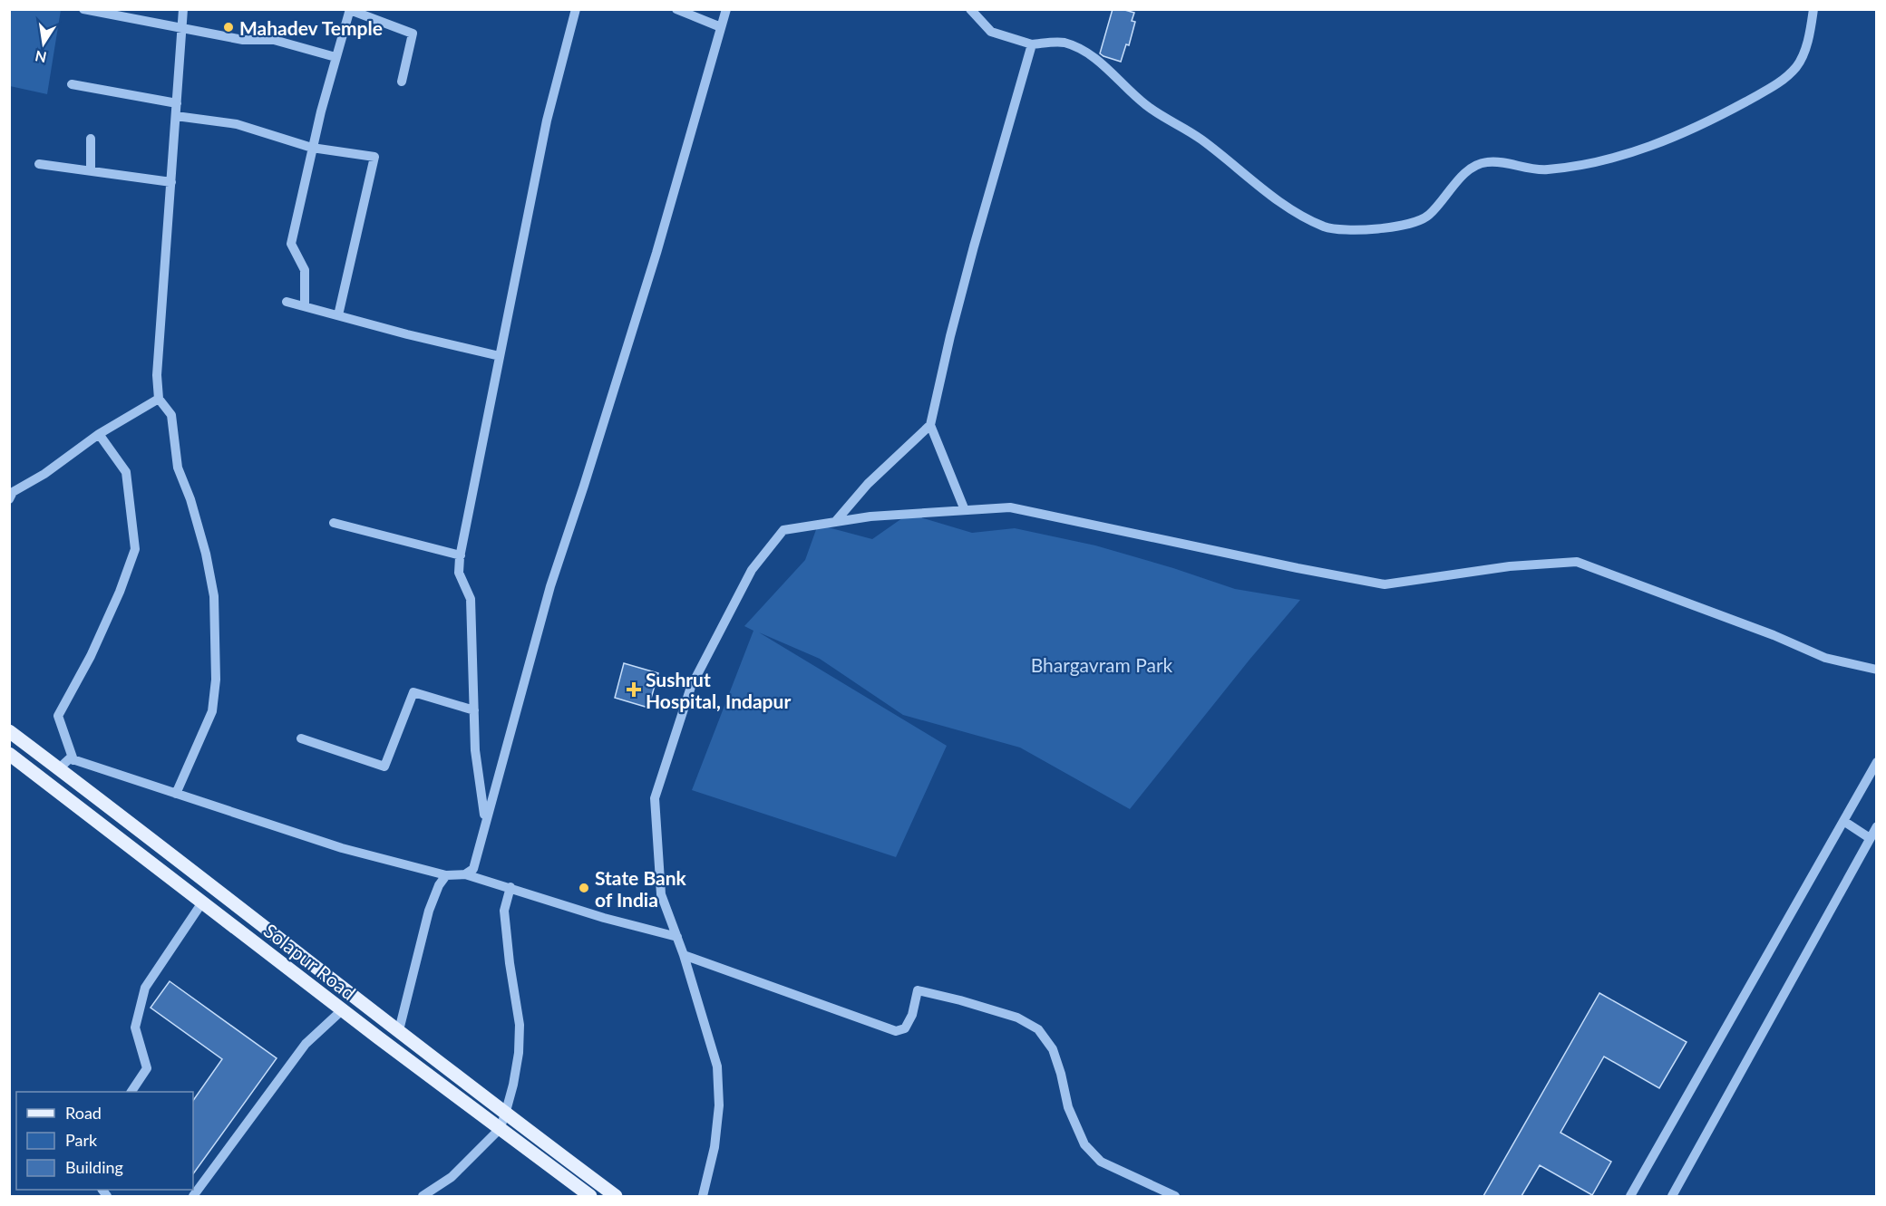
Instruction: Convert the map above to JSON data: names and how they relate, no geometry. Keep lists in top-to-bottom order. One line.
{"streets":{"main road":["Solapur Road"]},"parks":["Bhargavram Park"],"places":{"other":["Mahadev Temple","State Bank of India"],"health":["Sushrut Hospital, Indapur"]},"legend":["Road","Park","Building"],"north":"bottom"}
